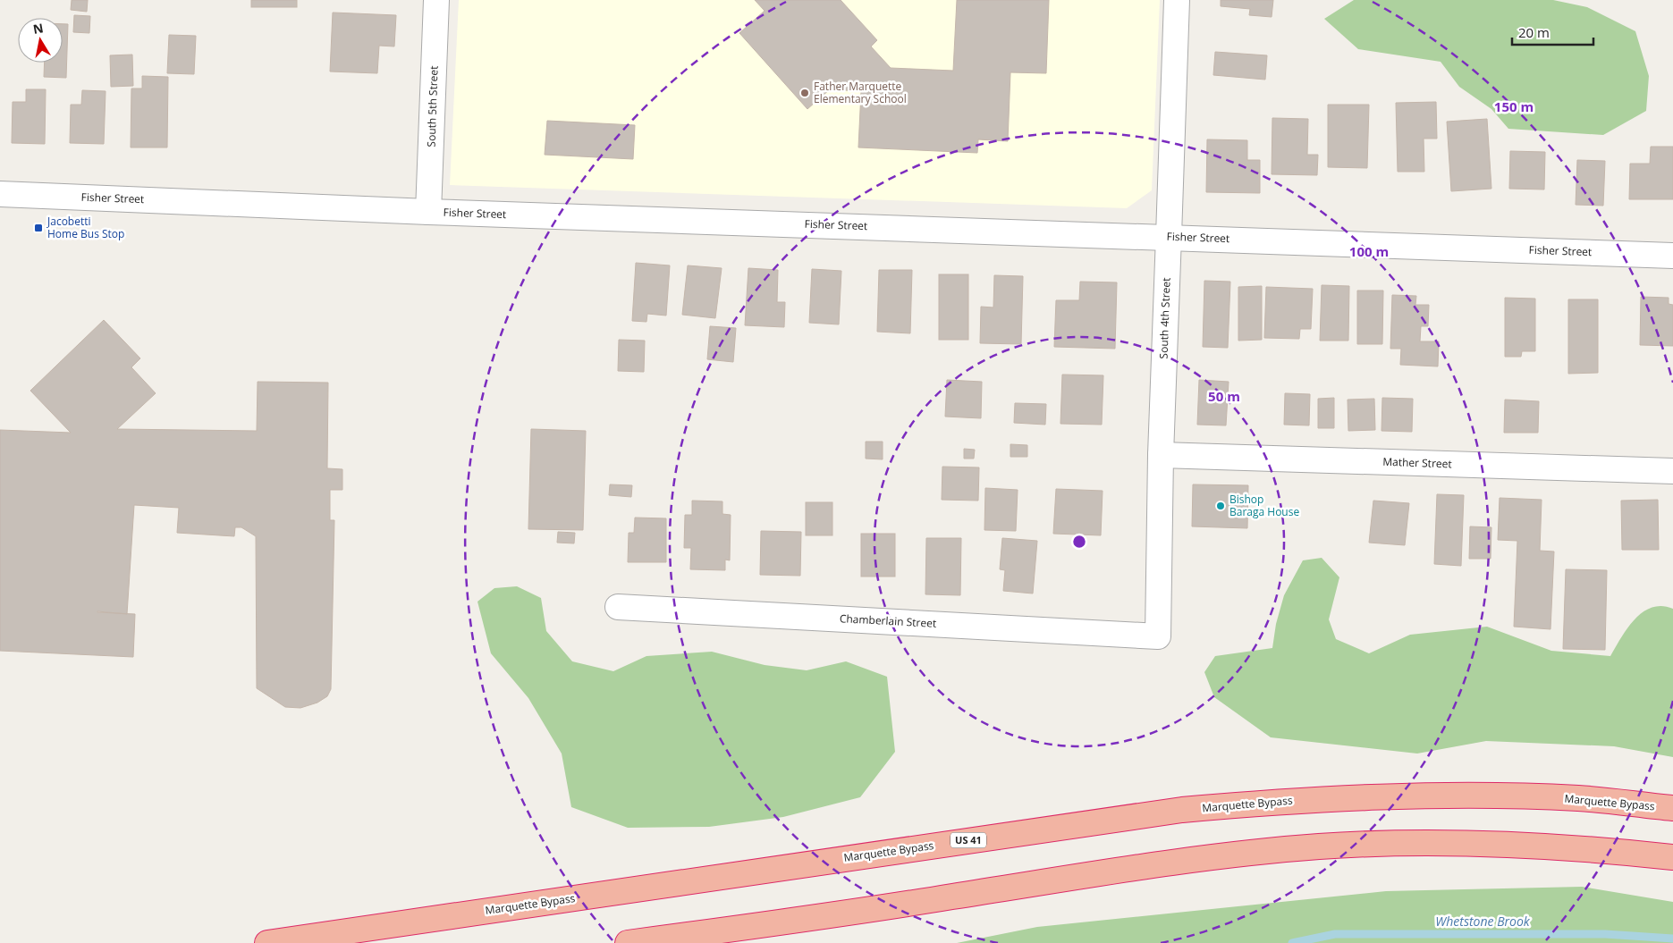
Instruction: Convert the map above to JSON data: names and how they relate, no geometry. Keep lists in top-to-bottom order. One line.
{"streets":{"highway":["Marquette Bypass","US 41"],"street":["South 5th Street","Fisher Street","South 4th Street","Mather Street","Chamberlain Street"]},"crossings":[["South 5th Street","Fisher Street"],["Fisher Street","South 4th Street"],["South 4th Street","Mather Street"],["South 4th Street","Chamberlain Street"]],"water":["Whetstone Brook"],"places":{"other":["Father Marquette Elementary School","Bishop Baraga House"],"transit":["Jacobetti Home Bus Stop"]},"scale_bar":"20 m","north":"top","rings":["150 m","100 m","50 m"]}
